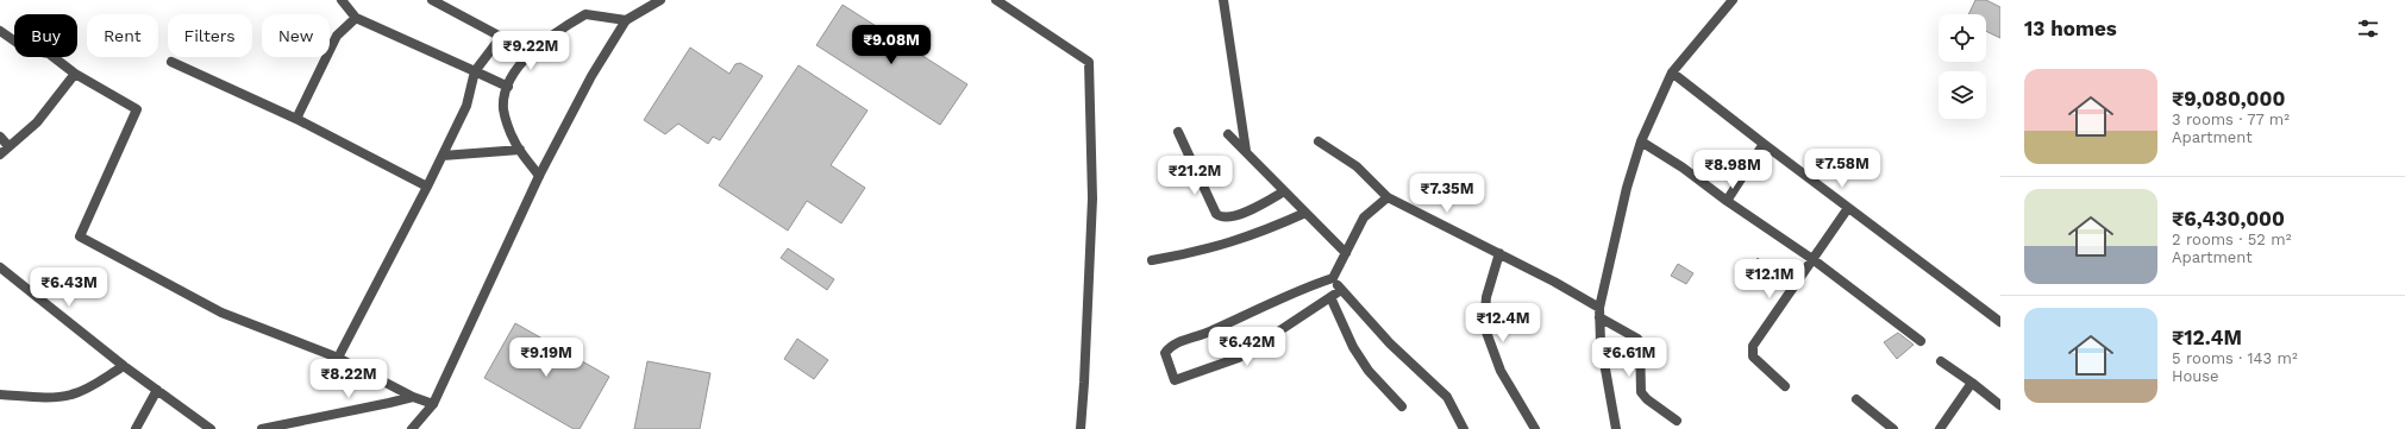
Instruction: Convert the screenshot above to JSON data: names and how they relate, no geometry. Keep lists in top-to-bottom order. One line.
{"page":{"heading":"13 homes","chip":["Buy","Rent","Filters","New"],"price":["₹9.08M","₹9.22M","₹7.58M","₹8.98M","₹21.2M","₹7.35M","₹12.1M","₹6.43M","₹12.4M","₹6.42M","₹9.19M","₹6.61M","₹8.22M"],"list":[{"name":"₹9,080,000","note":"3 rooms · 77 m² · Apartment"},{"name":"₹6,430,000","note":"2 rooms · 52 m² · Apartment"},{"name":"₹12.4M","note":"5 rooms · 143 m² · House"}]}}
